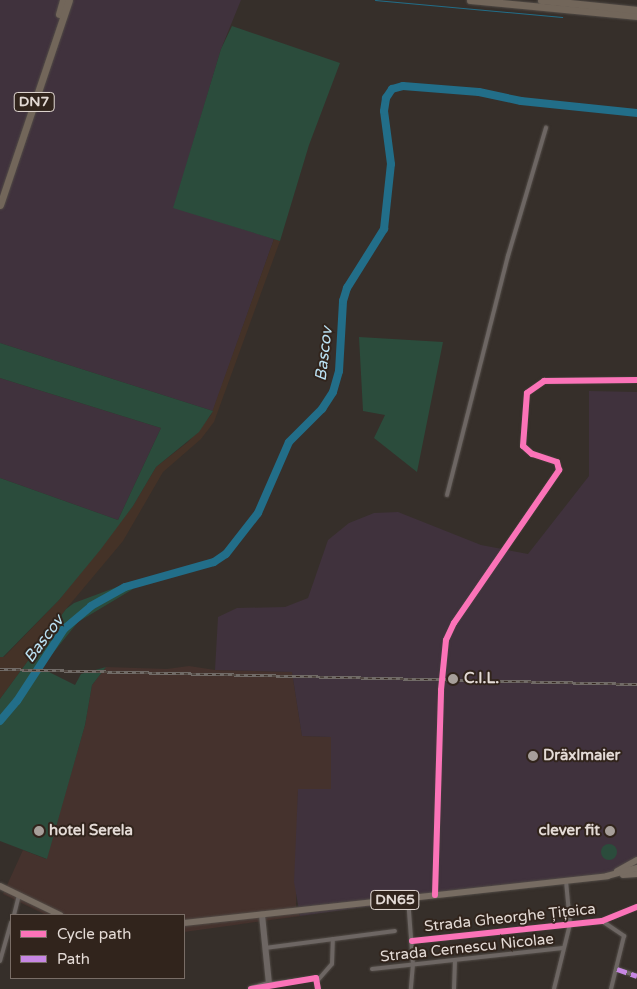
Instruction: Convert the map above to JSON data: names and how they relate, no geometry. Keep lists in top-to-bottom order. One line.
{"streets":{"highway":["DN7"],"main road":["DN65"],"street":["Strada Gheorghe Țițeica","Strada Cernescu Nicolae"]},"water":["Bascov"],"places":["C.I.L.","Dräxlmaier","hotel Serela","clever fit"],"legend":["Cycle path","Path"]}
